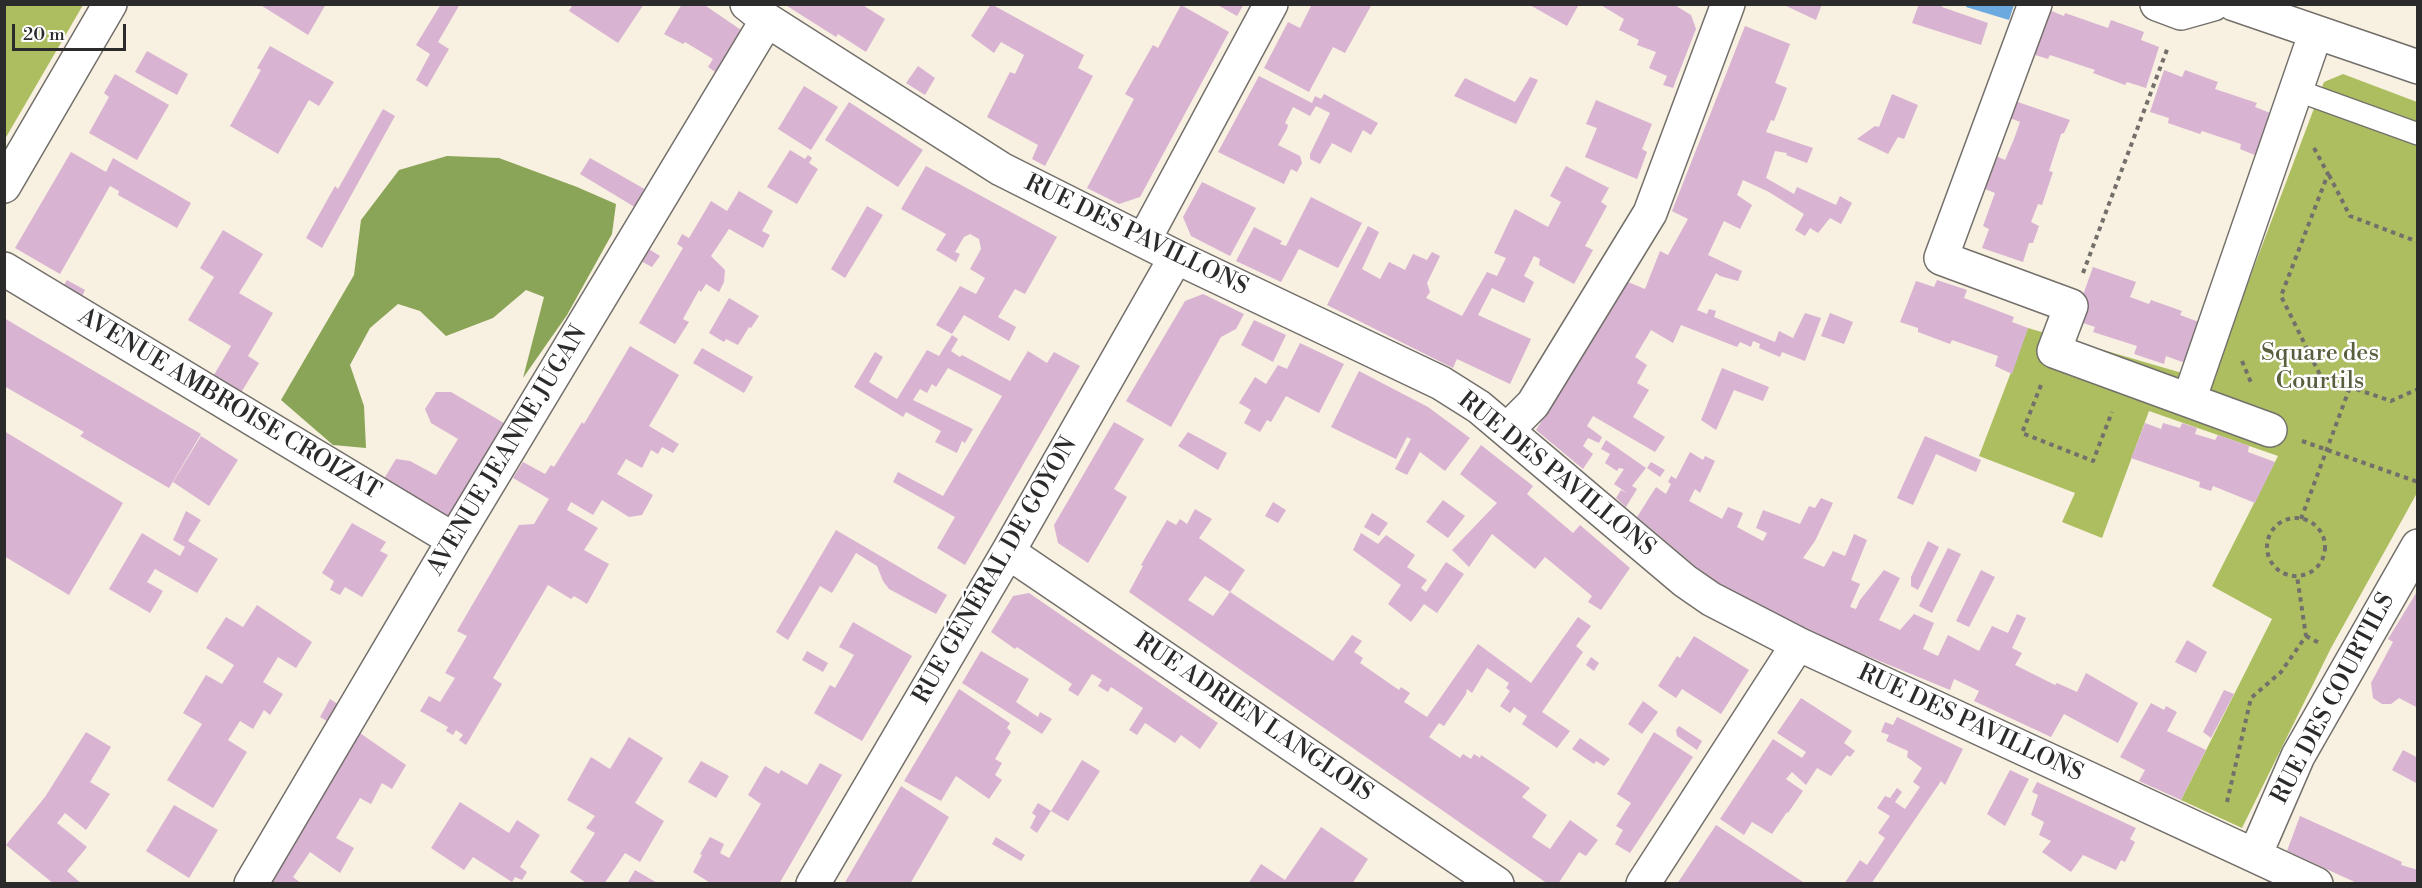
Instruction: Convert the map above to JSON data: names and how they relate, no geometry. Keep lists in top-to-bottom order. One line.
{"streets":{"street":["RUE DES PAVILLONS","AVENUE AMBROISE CROIZAT","AVENUE JEANNE JUGAN","RUE GÉNÉRAL DE GOYON","RUE DES COURTILS","RUE ADRIEN LANGLOIS"]},"crossings":[["RUE DES PAVILLONS","AVENUE JEANNE JUGAN"],["RUE DES PAVILLONS","RUE GÉNÉRAL DE GOYON"],["RUE DES PAVILLONS","RUE DES COURTILS"],["AVENUE AMBROISE CROIZAT","AVENUE JEANNE JUGAN"],["RUE GÉNÉRAL DE GOYON","RUE ADRIEN LANGLOIS"]],"parks":["Square des Courtils"],"scale_bar":"20 m"}
